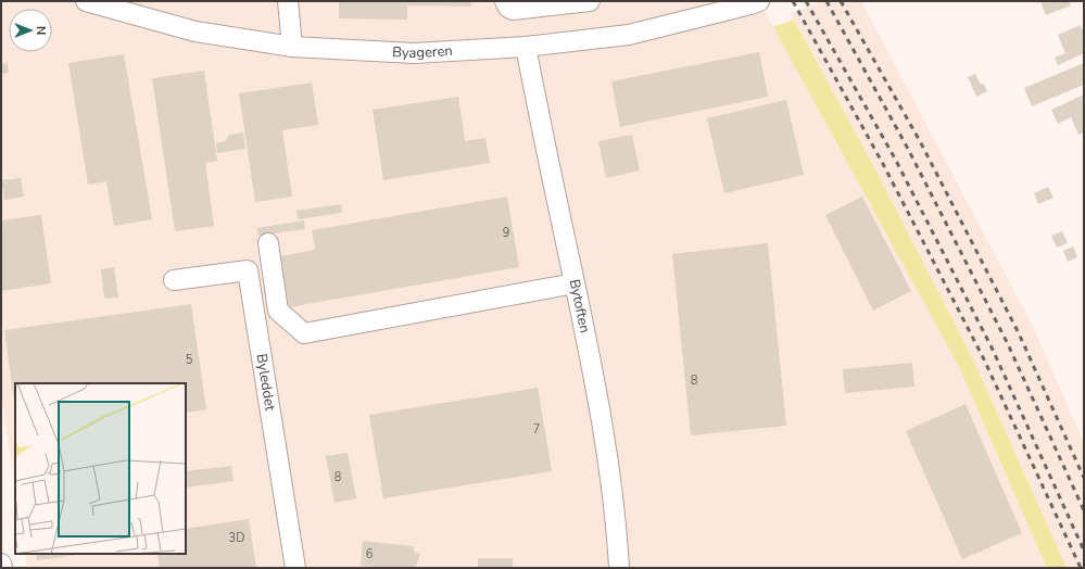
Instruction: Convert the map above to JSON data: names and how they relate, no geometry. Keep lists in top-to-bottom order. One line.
{"streets":{"street":["Byageren","Bytoften","Byleddet"]},"crossings":[["Byageren","Bytoften"]],"house_numbers":["9","5","8","7","8","3D","6"],"north":"right"}
